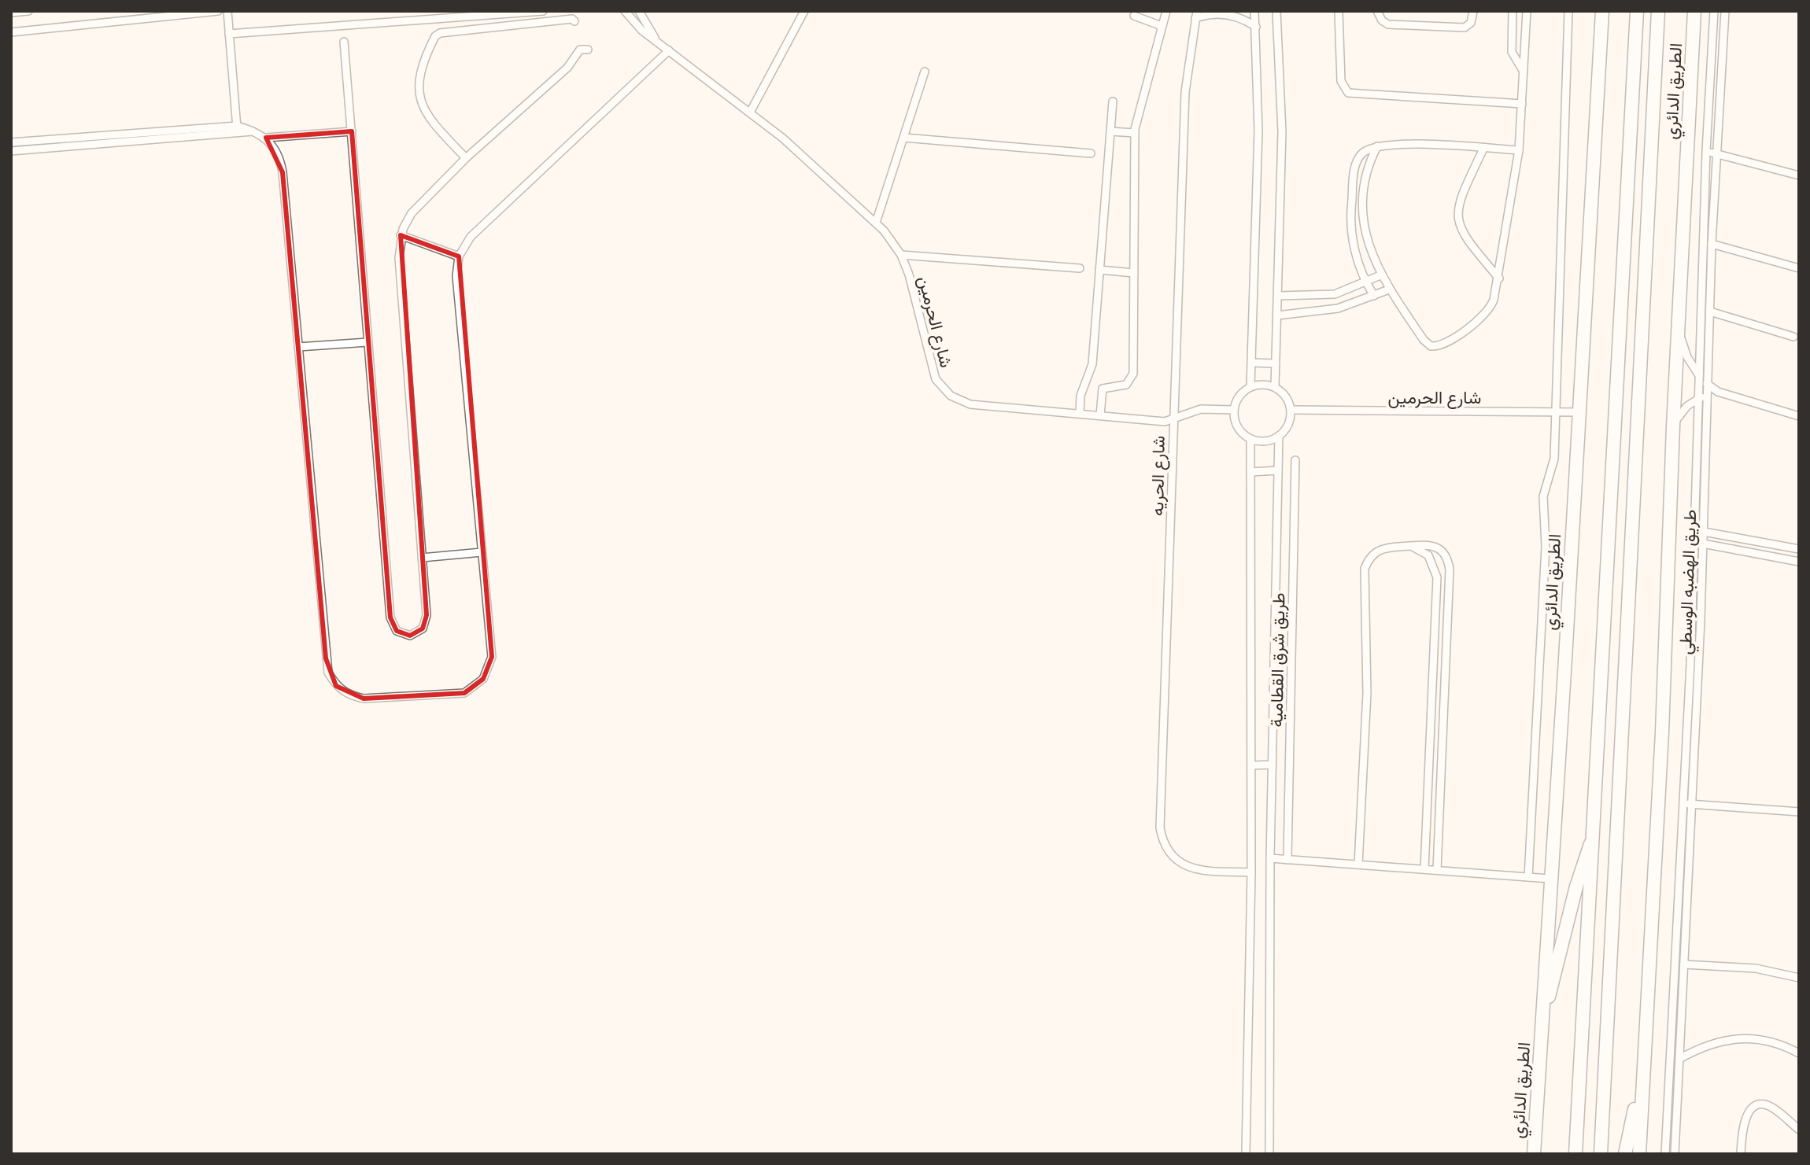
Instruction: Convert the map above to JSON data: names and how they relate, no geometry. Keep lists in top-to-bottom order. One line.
{"streets":{"highway":["الطريق الدائري"],"street":["شارع الحرمين","شارع الحريه","طريق الهضبه الوسطي","طريق شرق القطامية"]},"crossings":[["الطريق الدائري","شارع الحرمين"],["شارع الحرمين","شارع الحريه"]]}
